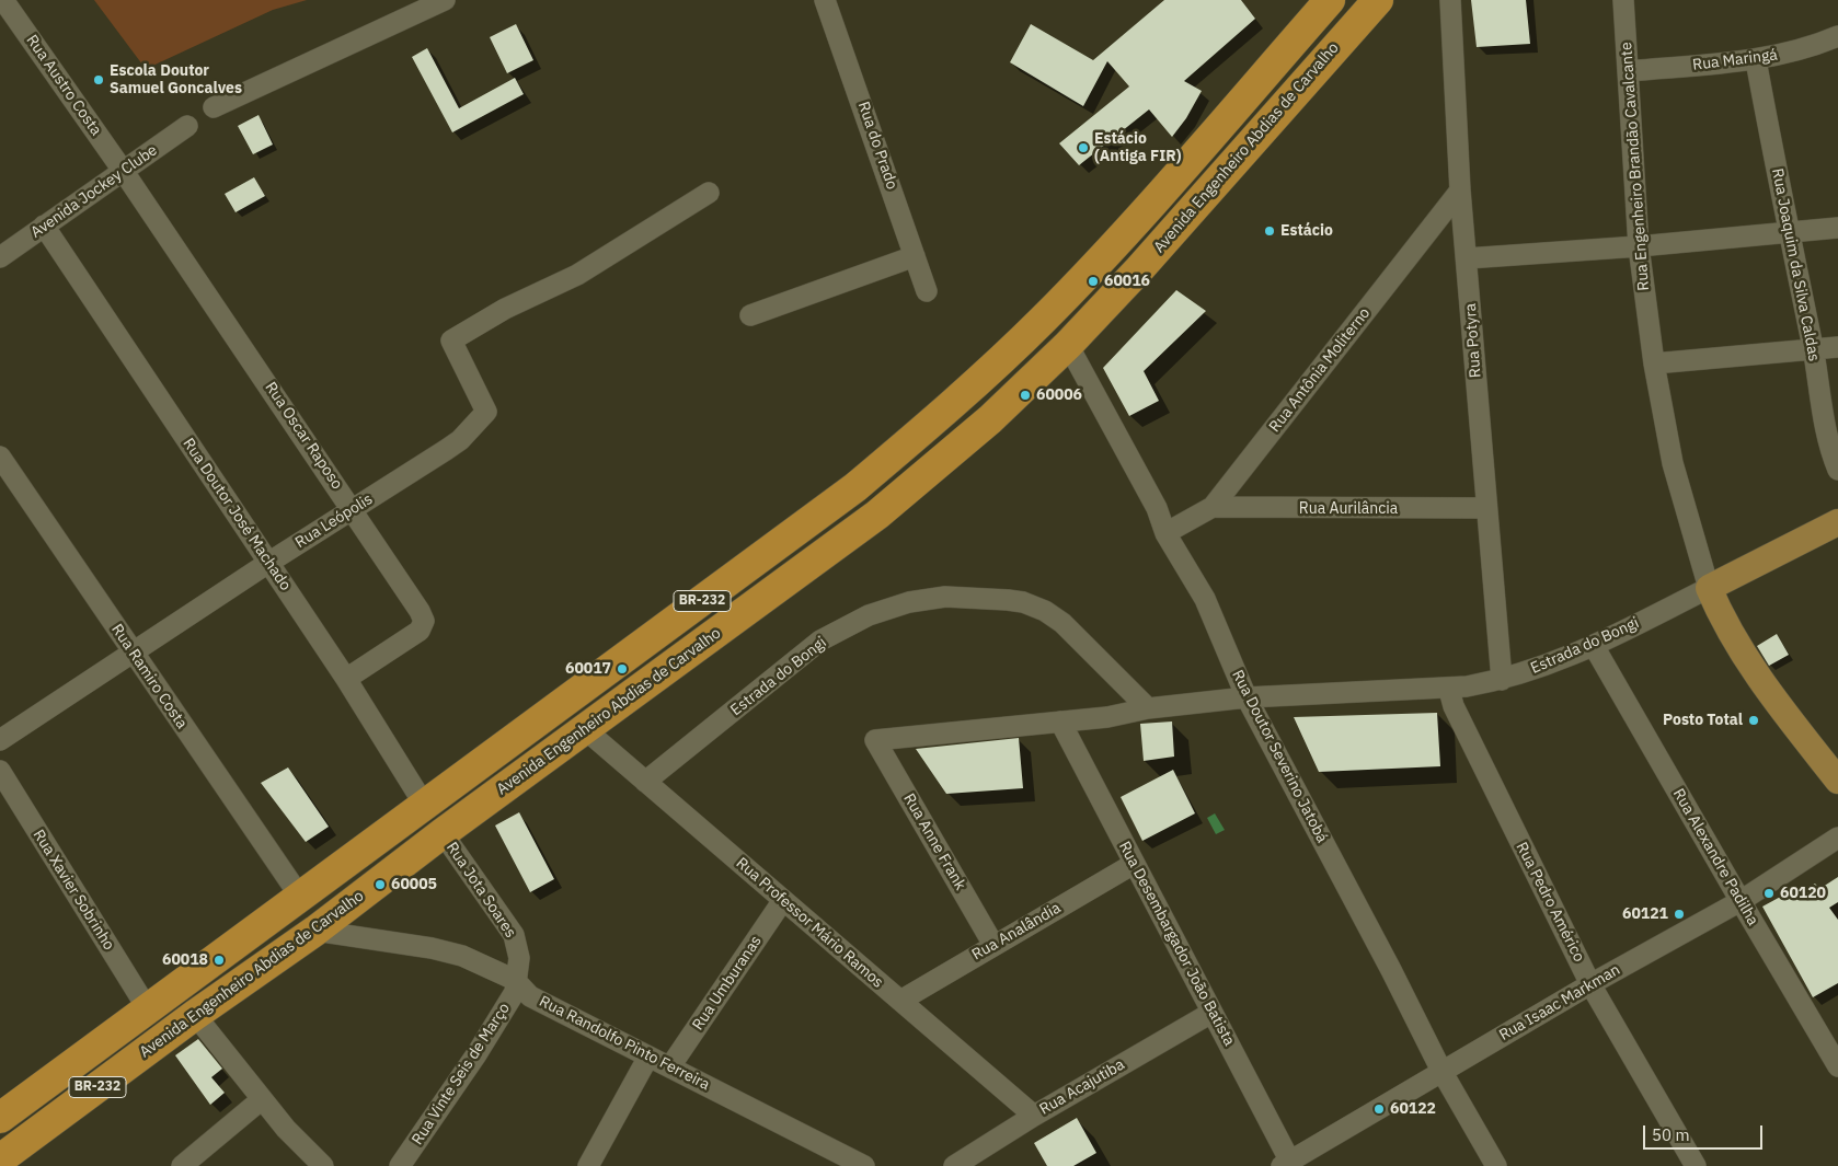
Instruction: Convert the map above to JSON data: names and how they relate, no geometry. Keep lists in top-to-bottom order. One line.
{"streets":{"highway":["Avenida Engenheiro Abdias de Carvalho","BR-232"],"main road":["Estrada do Bongi"],"street":["Rua Maringá","Rua Austro Costa","Rua do Prado","Rua Engenheiro Brandão Cavalcante","Avenida Jockey Clube","Rua Joaquim da Silva Caldas","Rua Potyra","Rua Antônia Moliterno","Rua Oscar Raposo","Rua Aurilância","Rua Doutor José Machado","Rua Leópolis","Rua Ramiro Costa","Rua Doutor Severino Jatobá","Rua Anne Frank","Rua Alexandre Padilha","Rua Xavier Sobrinho","Rua Jota Soares","Rua Pedro Américo","Rua Professor Mário Ramos","Rua Analândia","Rua Desembargador João Batista","Rua Umburanas","Rua Isaac Markman","Rua Randolfo Pinto Ferreira","Rua Vinte Seis de Março","Rua Acajutiba"]},"crossings":[["Rua Maringá","Rua Engenheiro Brandão Cavalcante"],["Rua Maringá","Rua Joaquim da Silva Caldas"],["Rua Austro Costa","Avenida Jockey Clube"],["Rua Austro Costa","Rua Oscar Raposo"],["Avenida Engenheiro Abdias de Carvalho","Rua Doutor Severino Jatobá"],["Avenida Engenheiro Abdias de Carvalho","Rua Jota Soares"],["Avenida Engenheiro Abdias de Carvalho","Rua Professor Mário Ramos"],["Avenida Engenheiro Abdias de Carvalho","Rua Randolfo Pinto Ferreira"],["Rua Engenheiro Brandão Cavalcante","Estrada do Bongi"],["Avenida Jockey Clube","Rua Oscar Raposo"],["Avenida Jockey Clube","Rua Doutor José Machado"],["Rua Potyra","Rua Antônia Moliterno"],["Rua Potyra","Rua Aurilância"],["Rua Potyra","Estrada do Bongi"],["Rua Antônia Moliterno","Rua Aurilância"],["Rua Antônia Moliterno","Rua Doutor Severino Jatobá"],["Rua Oscar Raposo","Rua Doutor José Machado"],["Rua Oscar Raposo","Rua Leópolis"],["Rua Doutor José Machado","Rua Leópolis"],["Rua Doutor José Machado","BR-232"],["Rua Leópolis","Rua Ramiro Costa"],["BR-232","Rua Ramiro Costa"],["BR-232","Rua Xavier Sobrinho"],["Estrada do Bongi","Rua Doutor Severino Jatobá"],["Estrada do Bongi","Rua Anne Frank"],["Estrada do Bongi","Rua Alexandre Padilha"],["Estrada do Bongi","Rua Pedro Américo"],["Estrada do Bongi","Rua Professor Mário Ramos"],["Estrada do Bongi","Rua Desembargador João Batista"],["Rua Doutor Severino Jatobá","Rua Isaac Markman"],["Rua Anne Frank","Rua Analândia"],["Rua Alexandre Padilha","Rua Isaac Markman"],["Rua Jota Soares","Rua Randolfo Pinto Ferreira"],["Rua Jota Soares","Rua Vinte Seis de Março"],["Rua Pedro Américo","Rua Isaac Markman"],["Rua Professor Mário Ramos","Rua Analândia"],["Rua Professor Mário Ramos","Rua Umburanas"],["Rua Professor Mário Ramos","Rua Acajutiba"],["Rua Analândia","Rua Desembargador João Batista"],["Rua Desembargador João Batista","Rua Isaac Markman"],["Rua Desembargador João Batista","Rua Acajutiba"],["Rua Umburanas","Rua Randolfo Pinto Ferreira"],["Rua Randolfo Pinto Ferreira","Rua Vinte Seis de Março"]],"places":["Escola Doutor Samuel Goncalves","Estácio (Antiga FIR)","Estácio","60016","60006","60017","Posto Total","60005","60120","60121","60018","60122"],"scale_bar":"50 m"}
